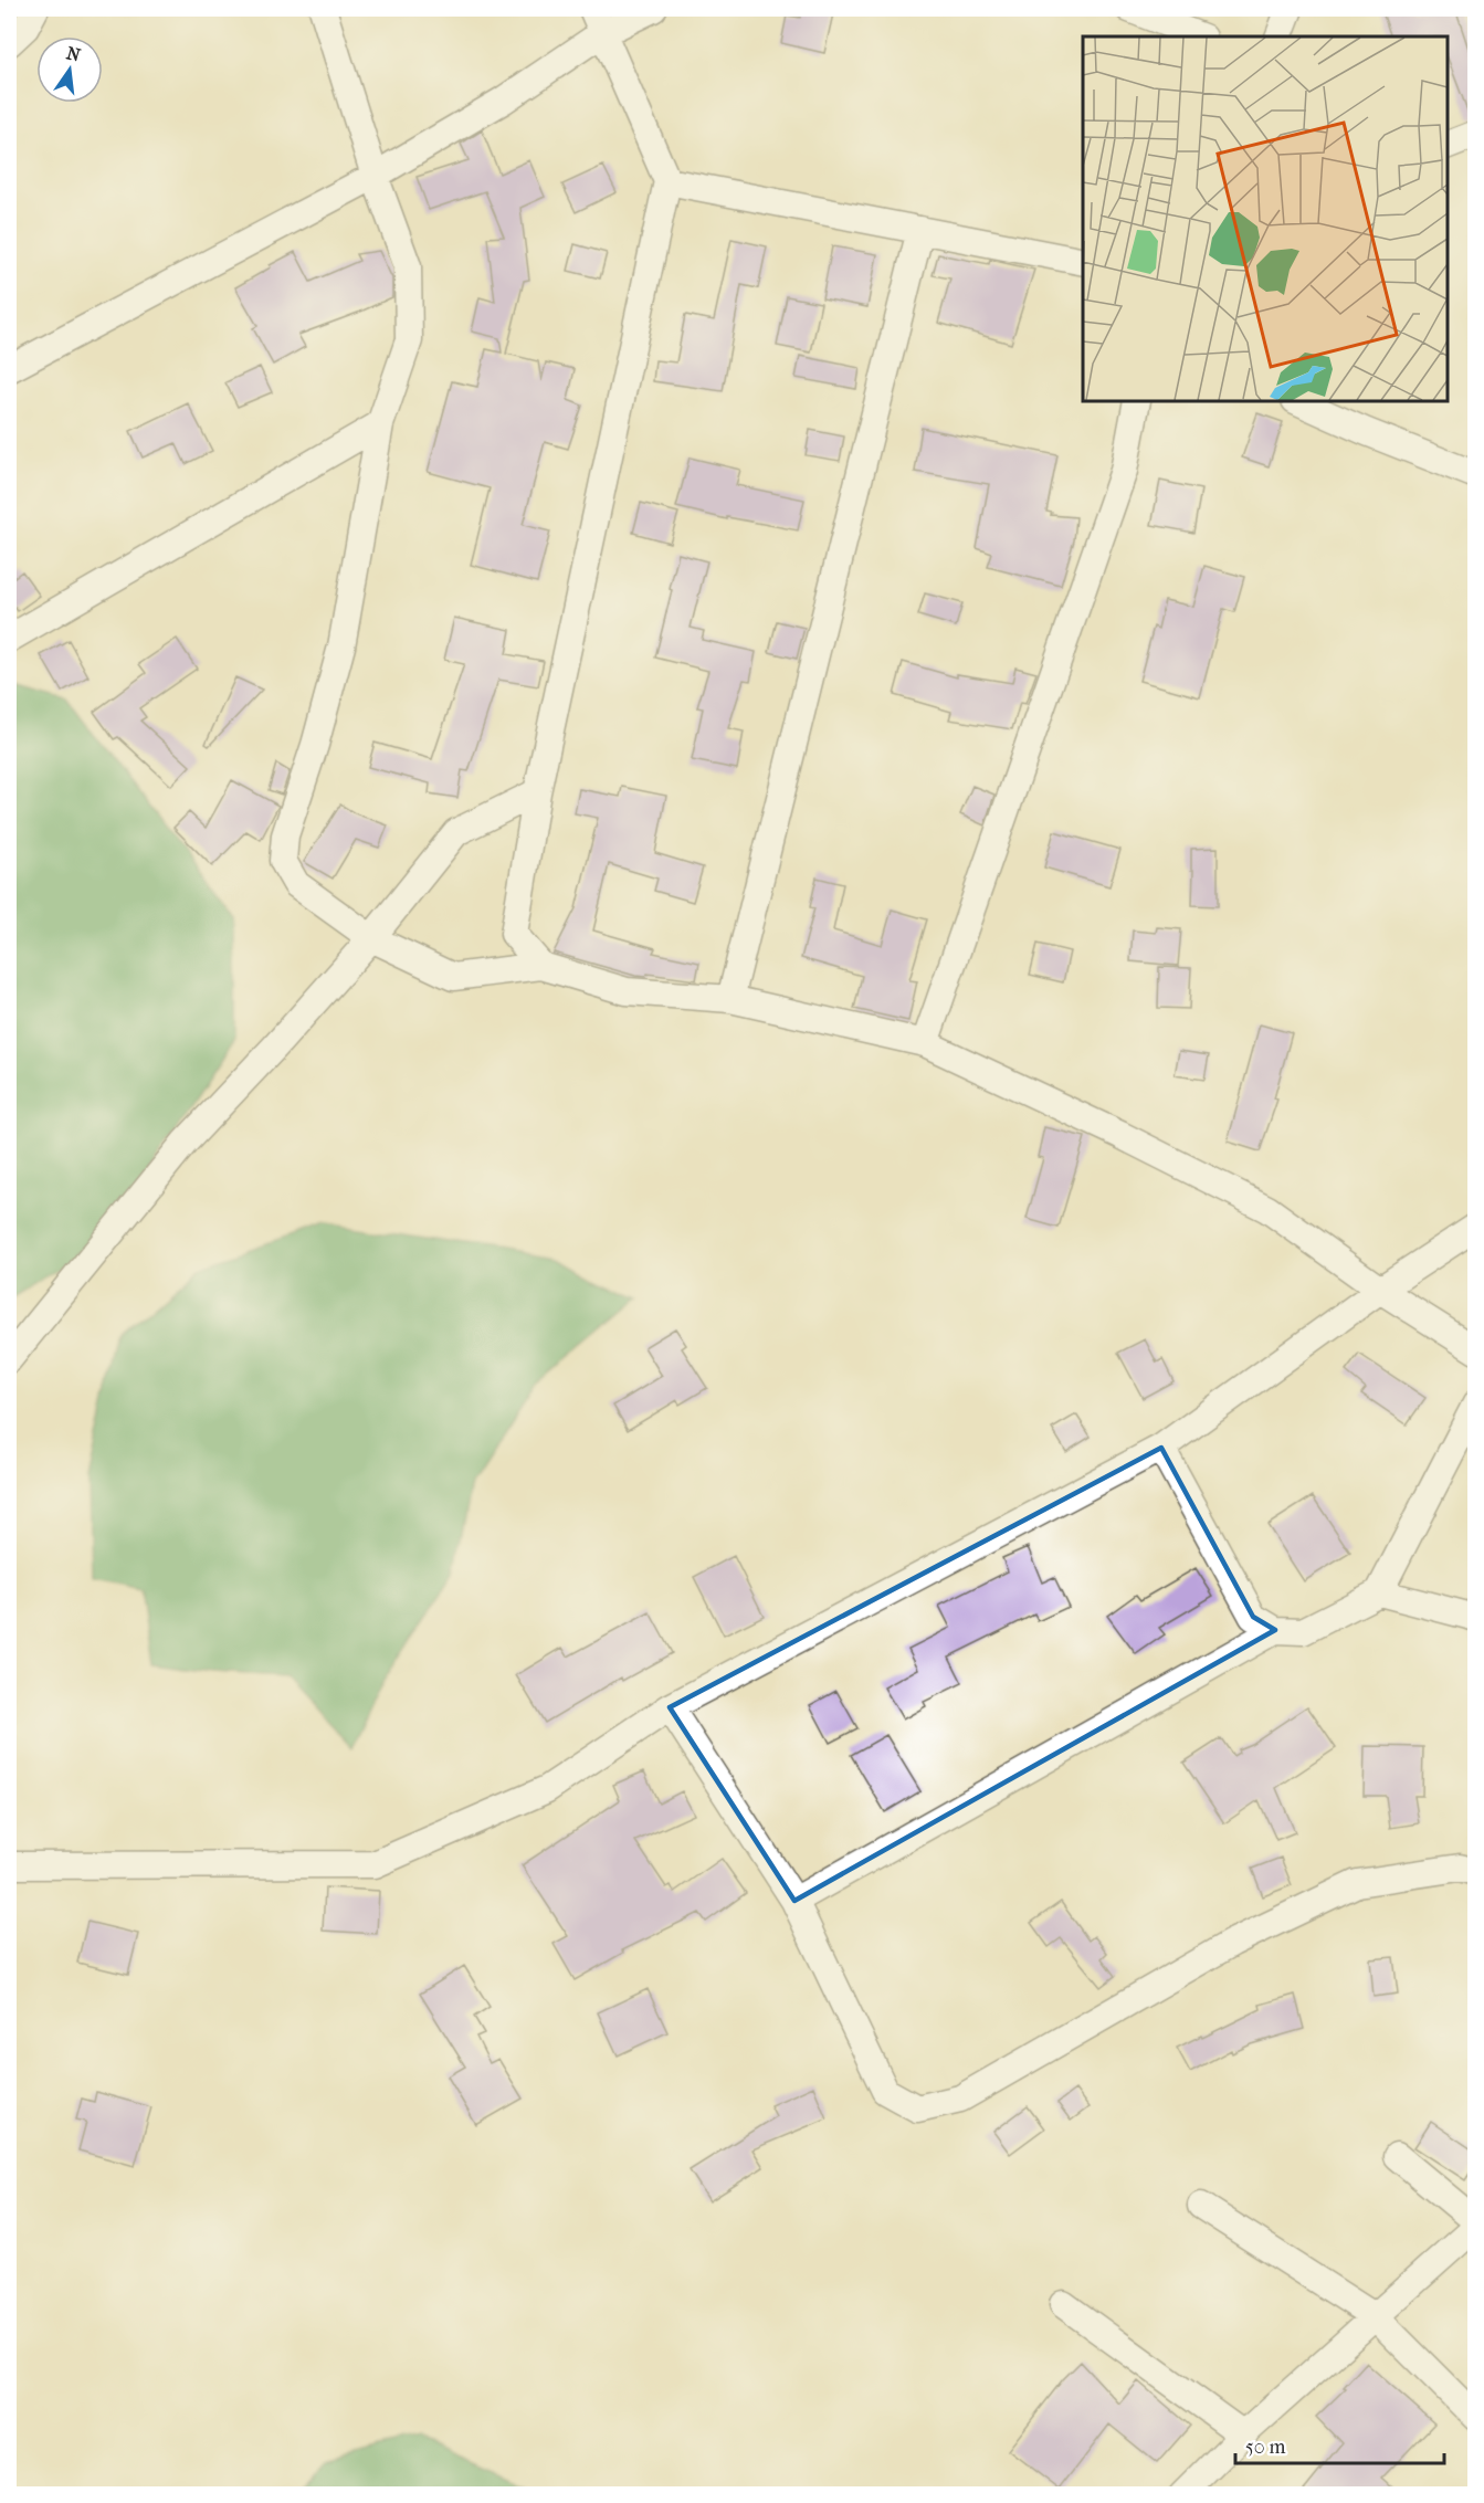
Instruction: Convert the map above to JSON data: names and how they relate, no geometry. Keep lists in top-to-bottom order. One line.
{"scale_bar":"50 m","north":"top"}
